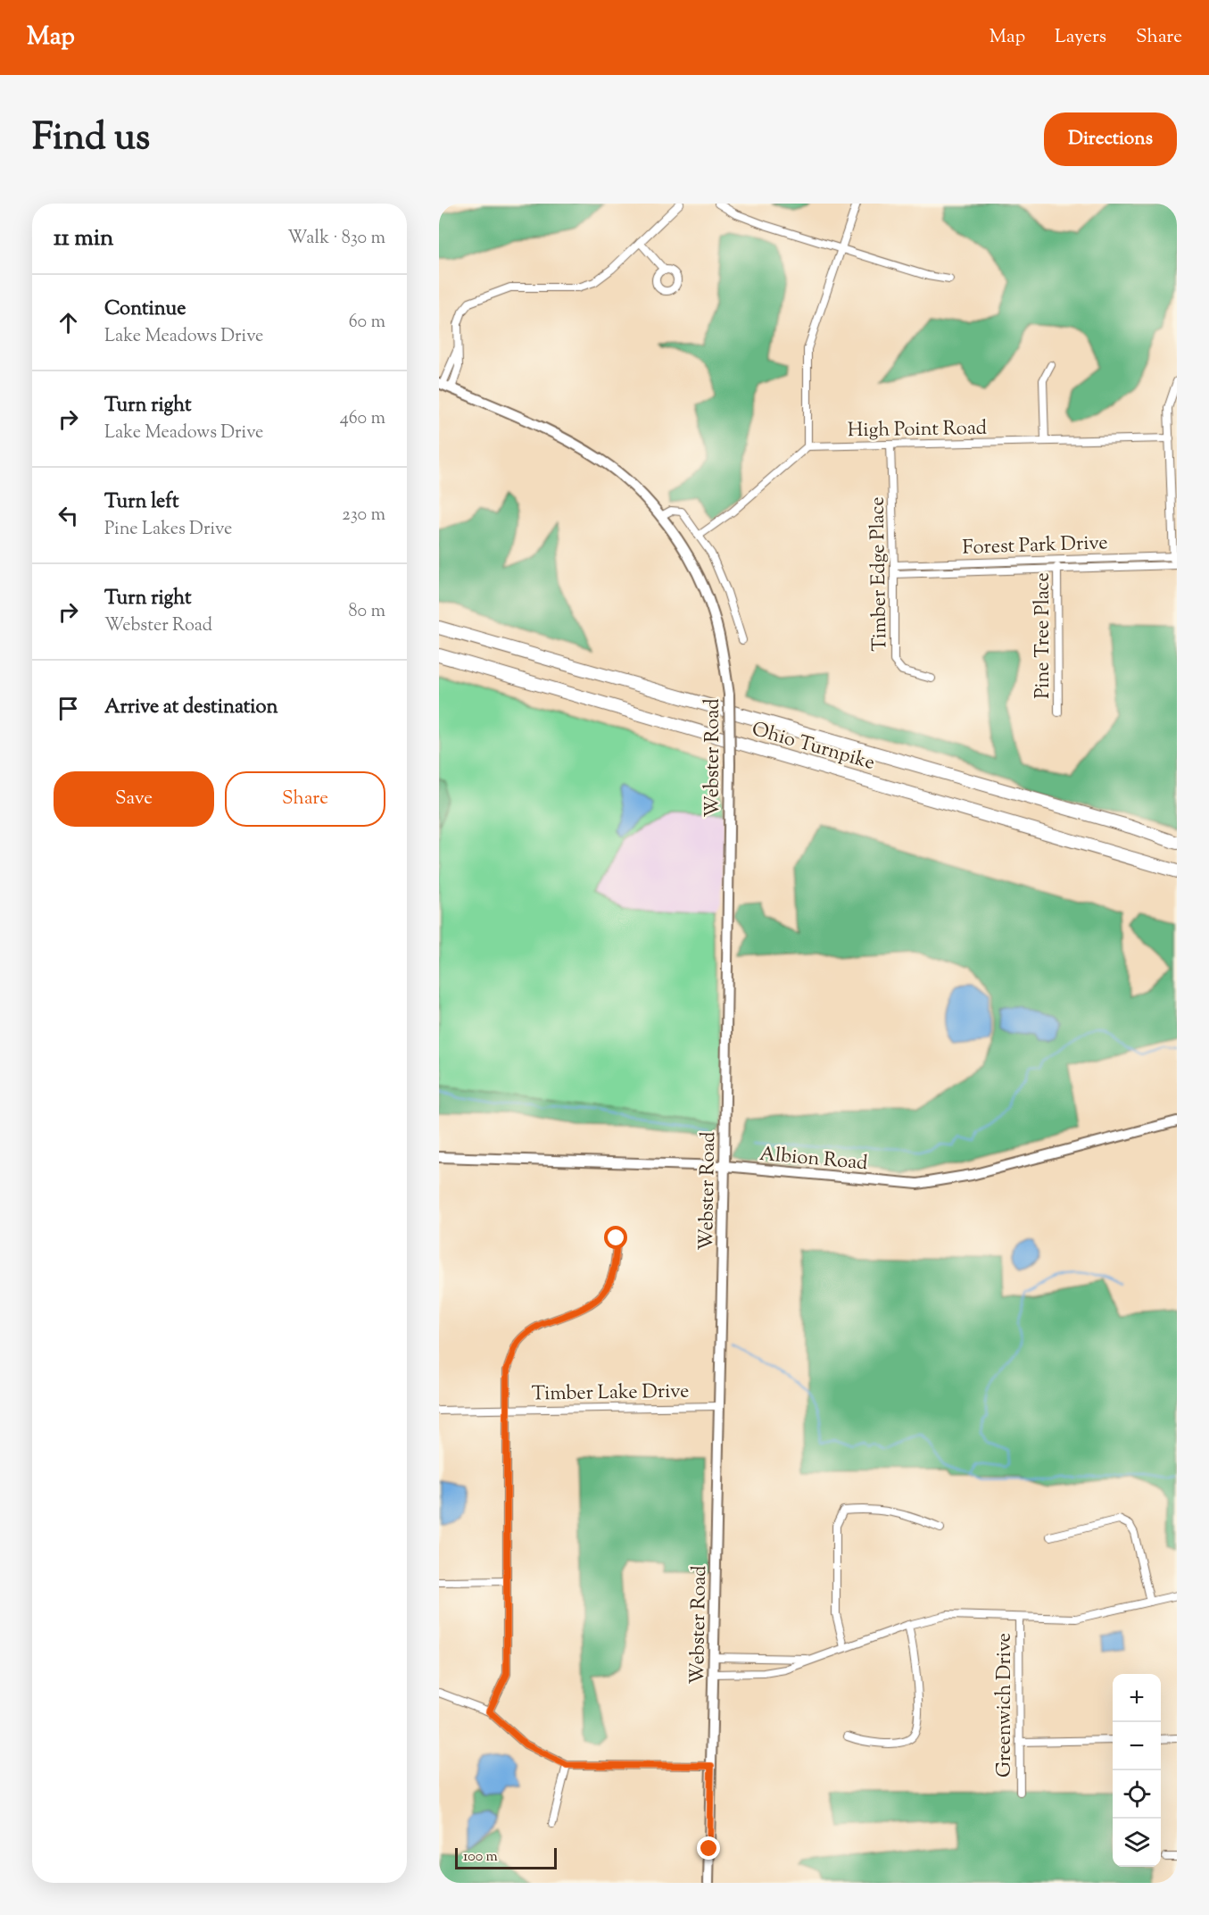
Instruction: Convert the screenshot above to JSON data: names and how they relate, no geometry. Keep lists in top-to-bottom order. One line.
{"streets":{"highway":["Ohio Turnpike"],"street":["High Point Road","Forest Park Drive","Timber Edge Place","Pine Tree Place","Webster Road","Albion Road","Timber Lake Drive","Greenwich Drive"]},"crossings":[["High Point Road","Timber Edge Place"],["Forest Park Drive","Timber Edge Place"],["Forest Park Drive","Pine Tree Place"],["Webster Road","Albion Road"],["Webster Road","Timber Lake Drive"]],"scale_bar":"100 m","page":{"header":"Map","nav":["Map","Layers","Share"],"title":"Find us","buttons":["Directions",["Save","Share"]],"heading":["11 min","Walk · 830 m"],"list":[["Continue","Lake Meadows Drive","60 m"],["Turn right","Lake Meadows Drive","460 m"],["Turn left","Pine Lakes Drive","230 m"],["Turn right","Webster Road","80 m"],"Arrive at destination"],"map_buttons":["+","−"],"scale":"100 m"}}
